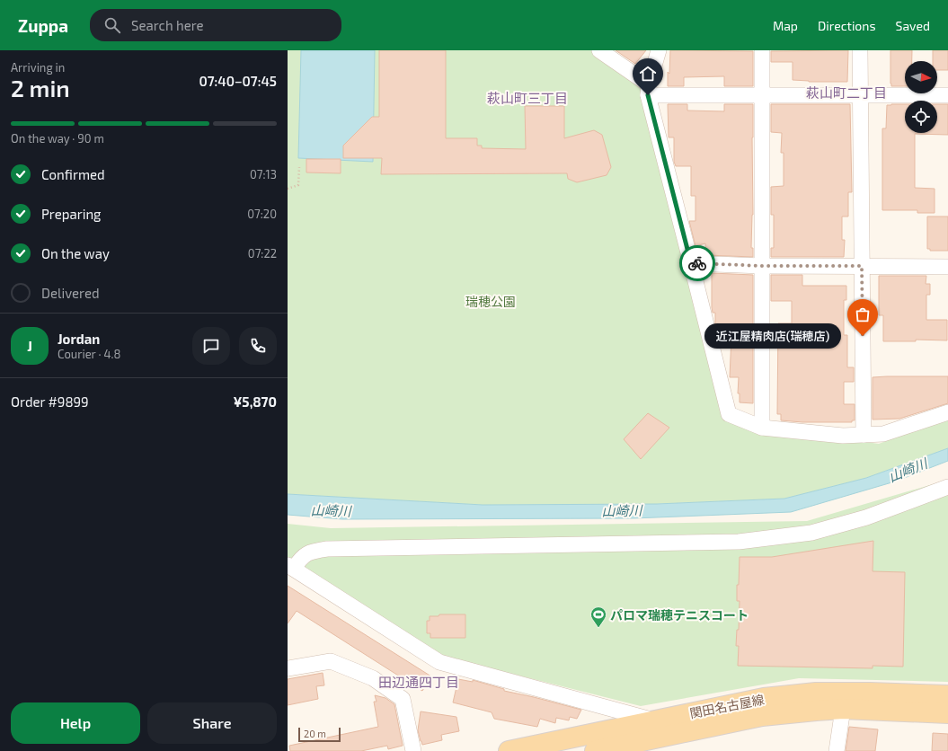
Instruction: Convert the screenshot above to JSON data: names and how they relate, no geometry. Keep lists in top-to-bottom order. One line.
{"streets":{"main road":["関田名古屋線"]},"districts":["萩山町二丁目","萩山町三丁目","田辺通四丁目"],"water":["山崎川"],"parks":["瑞穂公園"],"places":{"other":["近江屋精肉店(瑞穂店)"],"sports":["パロマ瑞穂テニスコート"]},"scale_bar":"20 m","north":"right","page":{"header":"Zuppa","search":"Search here","nav":["Map","Directions","Saved"],"heading":["2 min","Arriving in","07:40–07:45"],"panel":["Jordan","Courier · 4.8","Order #9899","¥5,870"],"bar":"On the way · 90 m","list":[["Confirmed","07:13"],["Preparing","07:20"],["On the way","07:22"],"Delivered"],"bubble":"近江屋精肉店(瑞穂店)","round":"J","buttons":["Help","Share"],"scale":"20 m"}}
